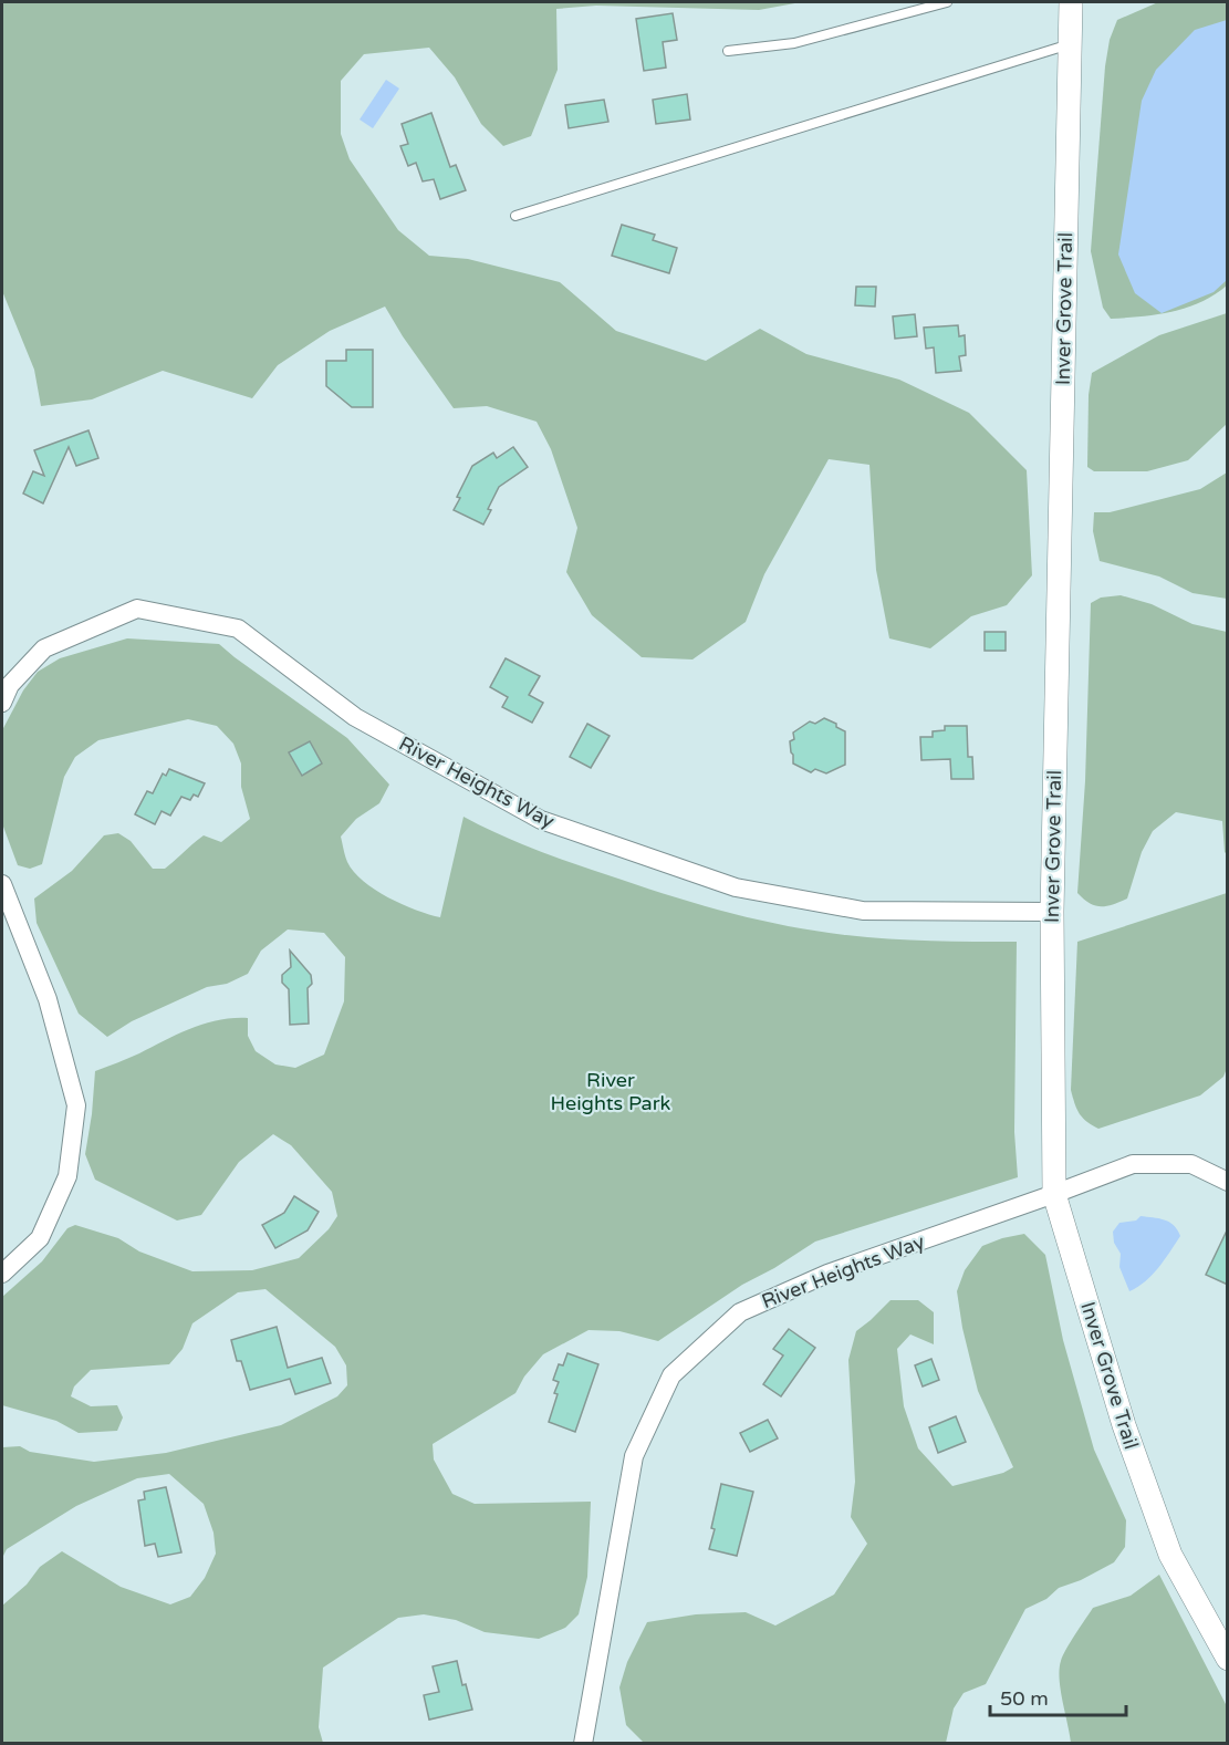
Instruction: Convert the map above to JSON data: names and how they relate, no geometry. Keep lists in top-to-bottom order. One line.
{"streets":{"street":["Inver Grove Trail","River Heights Way"]},"crossings":[["Inver Grove Trail","River Heights Way"]],"parks":["River Heights Park"],"scale_bar":"50 m"}
